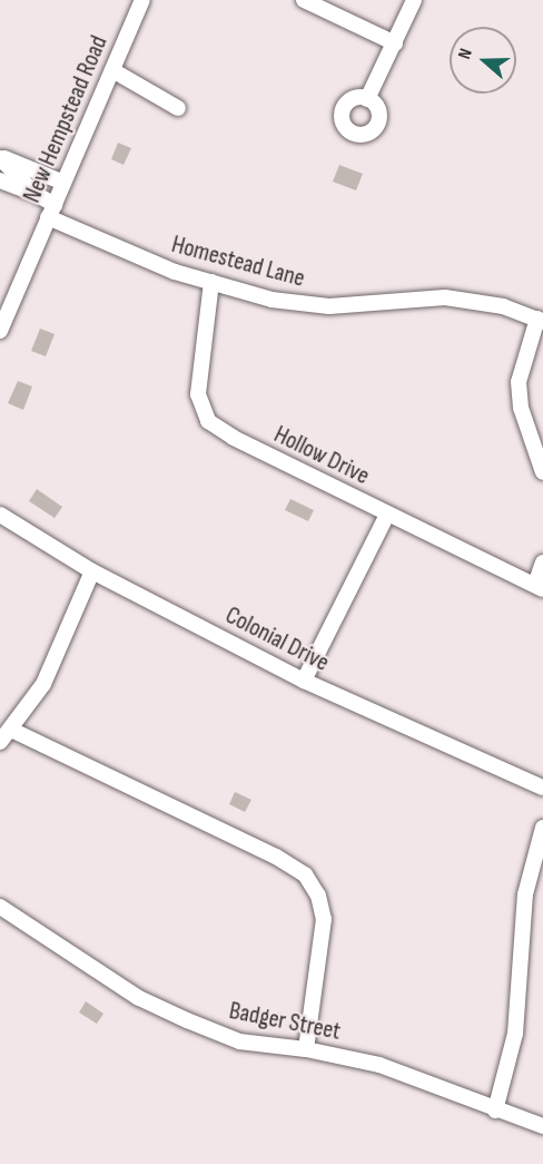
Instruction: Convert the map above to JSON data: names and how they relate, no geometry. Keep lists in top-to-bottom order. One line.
{"streets":{"street":["New Hempstead Road","Homestead Lane","Hollow Drive","Colonial Drive","Badger Street"]},"crossings":[["New Hempstead Road","Homestead Lane"],["Homestead Lane","Hollow Drive"]],"north":"left"}
